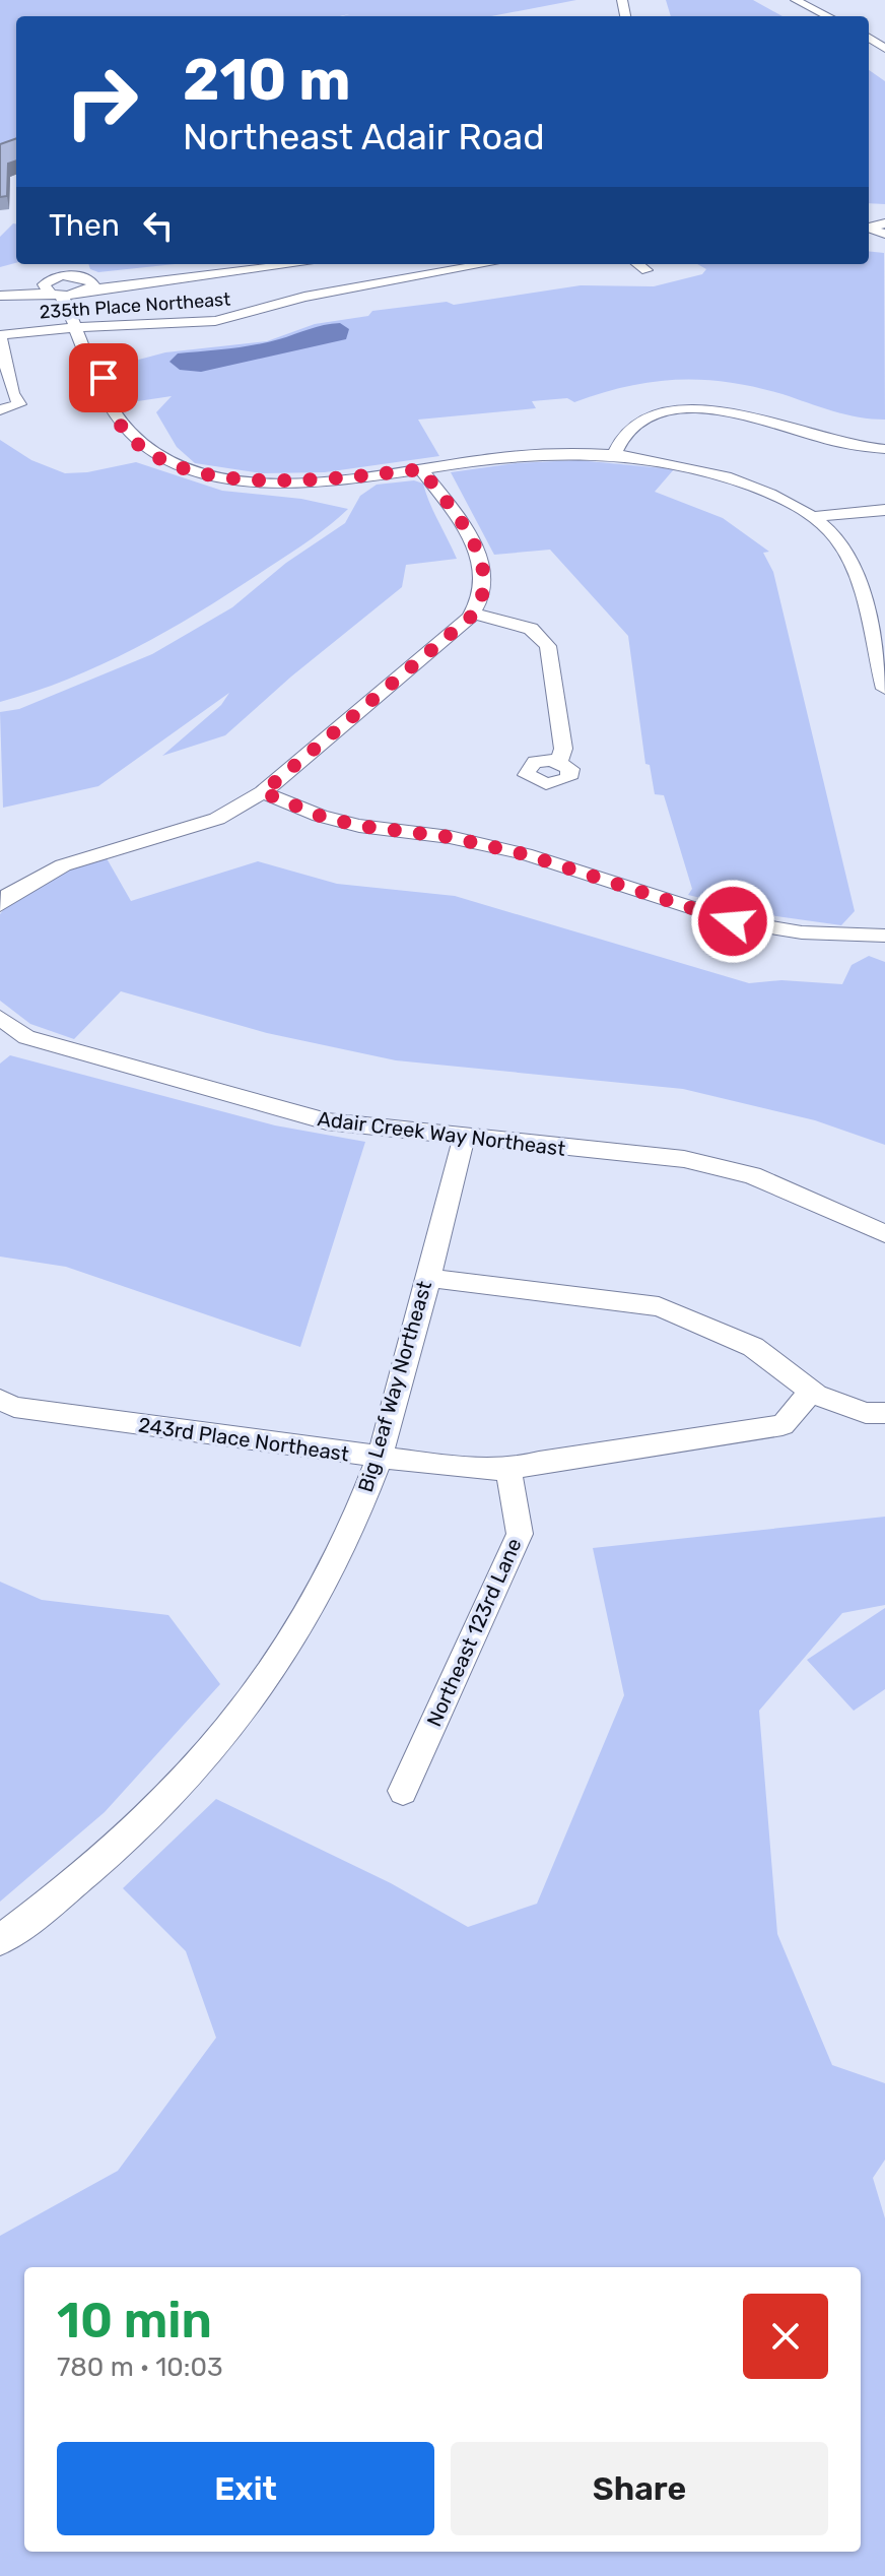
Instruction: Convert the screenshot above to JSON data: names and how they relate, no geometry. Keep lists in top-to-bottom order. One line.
{"streets":{"street":["235th Place Northeast","Adair Creek Way Northeast","Big Leaf Way Northeast","243rd Place Northeast","Northeast 123rd Lane"]},"crossings":[["Adair Creek Way Northeast","Big Leaf Way Northeast"],["Big Leaf Way Northeast","243rd Place Northeast"],["243rd Place Northeast","Northeast 123rd Lane"]],"page":{"turn":["210 m","Northeast Adair Road"],"then":"Then","heading":["10 min","780 m · 10:03"],"buttons":["Exit","Share"]}}
